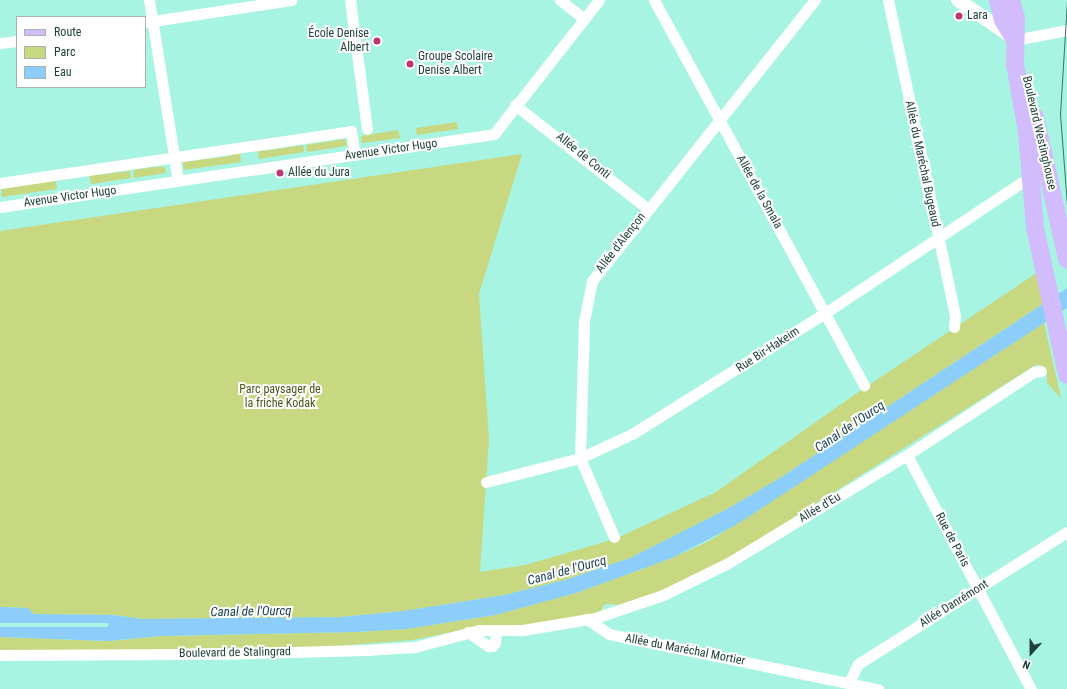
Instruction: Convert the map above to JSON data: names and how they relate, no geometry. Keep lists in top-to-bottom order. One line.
{"streets":{"main road":["Boulevard Westinghouse"],"street":["Avenue Victor Hugo","Allée de Conti","Allée du Maréchal Bugeaud","Allée de la Smala","Allée d'Alençon","Rue Bir-Hakeim","Allée d'Eu","Rue de Paris","Allée Danrémont","Allée du Maréchal Mortier","Boulevard de Stalingrad"]},"crossings":[["Boulevard Westinghouse","Rue Bir-Hakeim"],["Avenue Victor Hugo","Allée de Conti"],["Allée de Conti","Allée d'Alençon"],["Allée du Maréchal Bugeaud","Rue Bir-Hakeim"],["Allée de la Smala","Allée d'Alençon"],["Allée de la Smala","Rue Bir-Hakeim"],["Allée d'Alençon","Rue Bir-Hakeim"],["Allée d'Eu","Rue de Paris"],["Allée d'Eu","Allée du Maréchal Mortier"],["Rue de Paris","Allée Danrémont"],["Allée Danrémont","Allée du Maréchal Mortier"]],"water":["Canal de l'Ourcq"],"parks":["Parc paysager de la friche Kodak"],"places":["Lara","École Denise Albert","Groupe Scolaire Denise Albert","Allée du Jura"],"legend":["Route","Parc","Eau"],"north":"bottom"}
